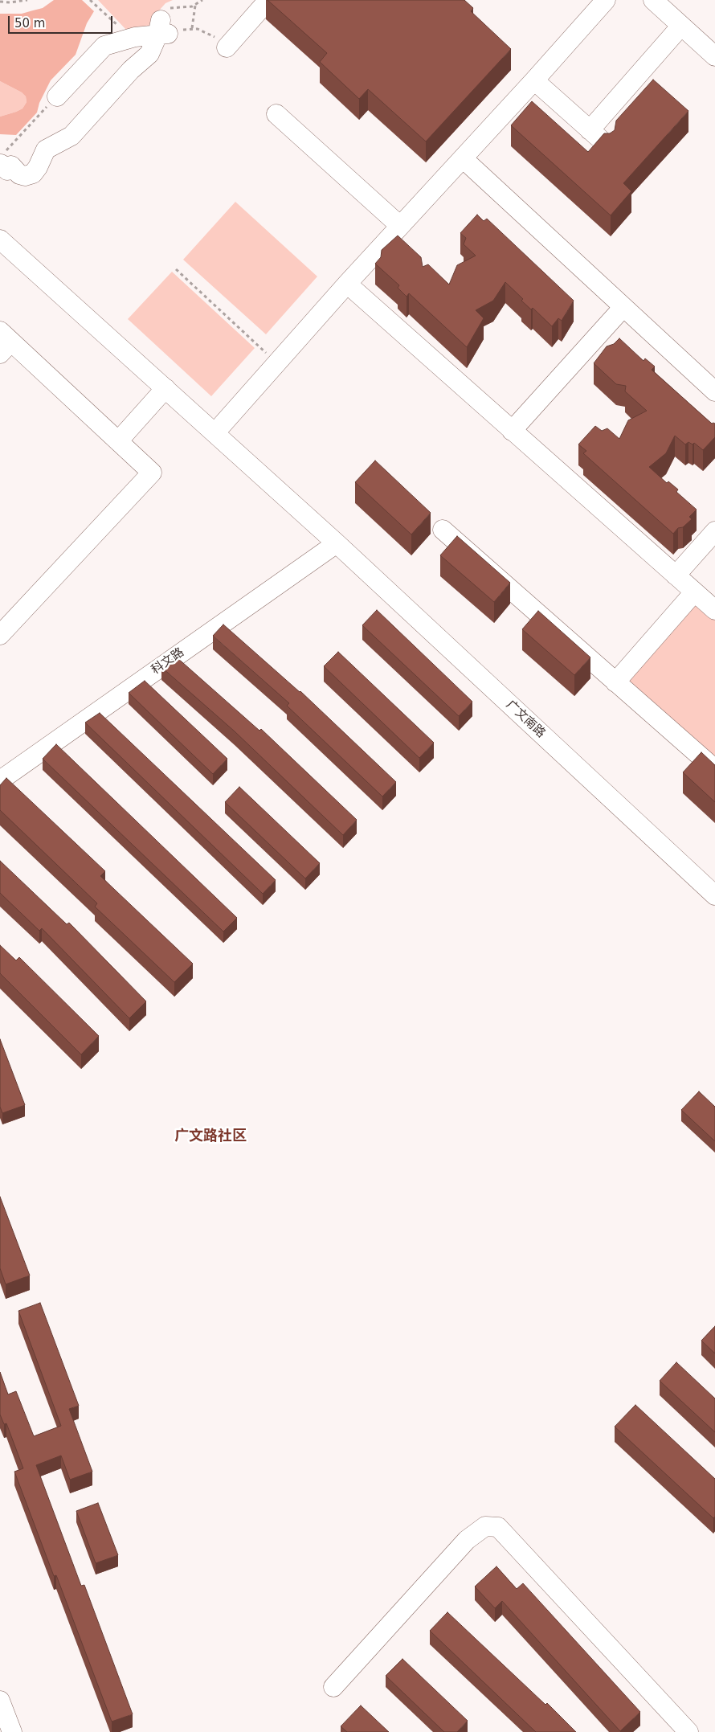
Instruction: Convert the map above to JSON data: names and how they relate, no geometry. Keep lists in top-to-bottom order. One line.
{"streets":{"street":["科文路","广文南路"]},"crossings":[["科文路","广文南路"]],"districts":["广文路社区"],"scale_bar":"50 m"}
